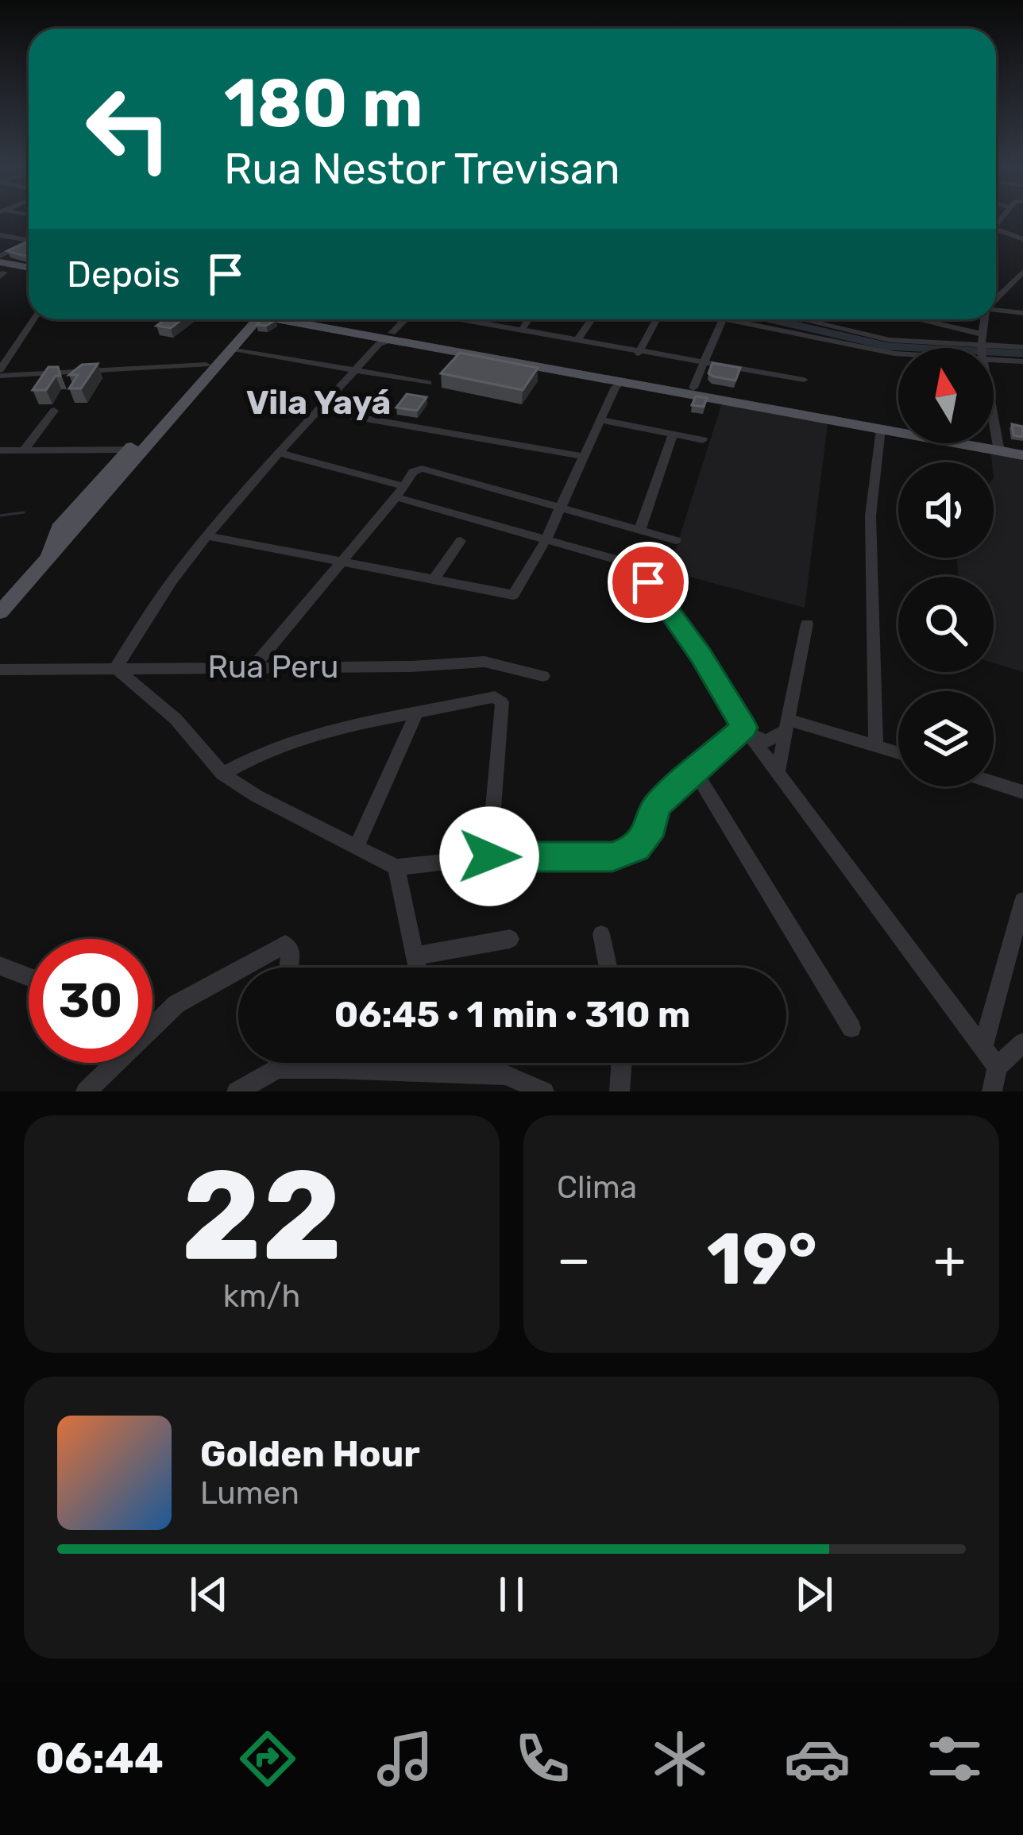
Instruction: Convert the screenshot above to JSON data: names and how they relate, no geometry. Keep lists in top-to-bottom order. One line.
{"streets":{"street":["Rua Peru"]},"districts":["Vila Yayá"],"north":"top","page":{"turn":["180 m","Rua Nestor Trevisan"],"then":"Depois","limit":"30","trip":"06:45 · 1 min · 310 m","tile":[["22","km/h"],"Clima"],"heat":["−","19°","+"],"song":["Golden Hour","Lumen"],"tabs":"06:44"}}
